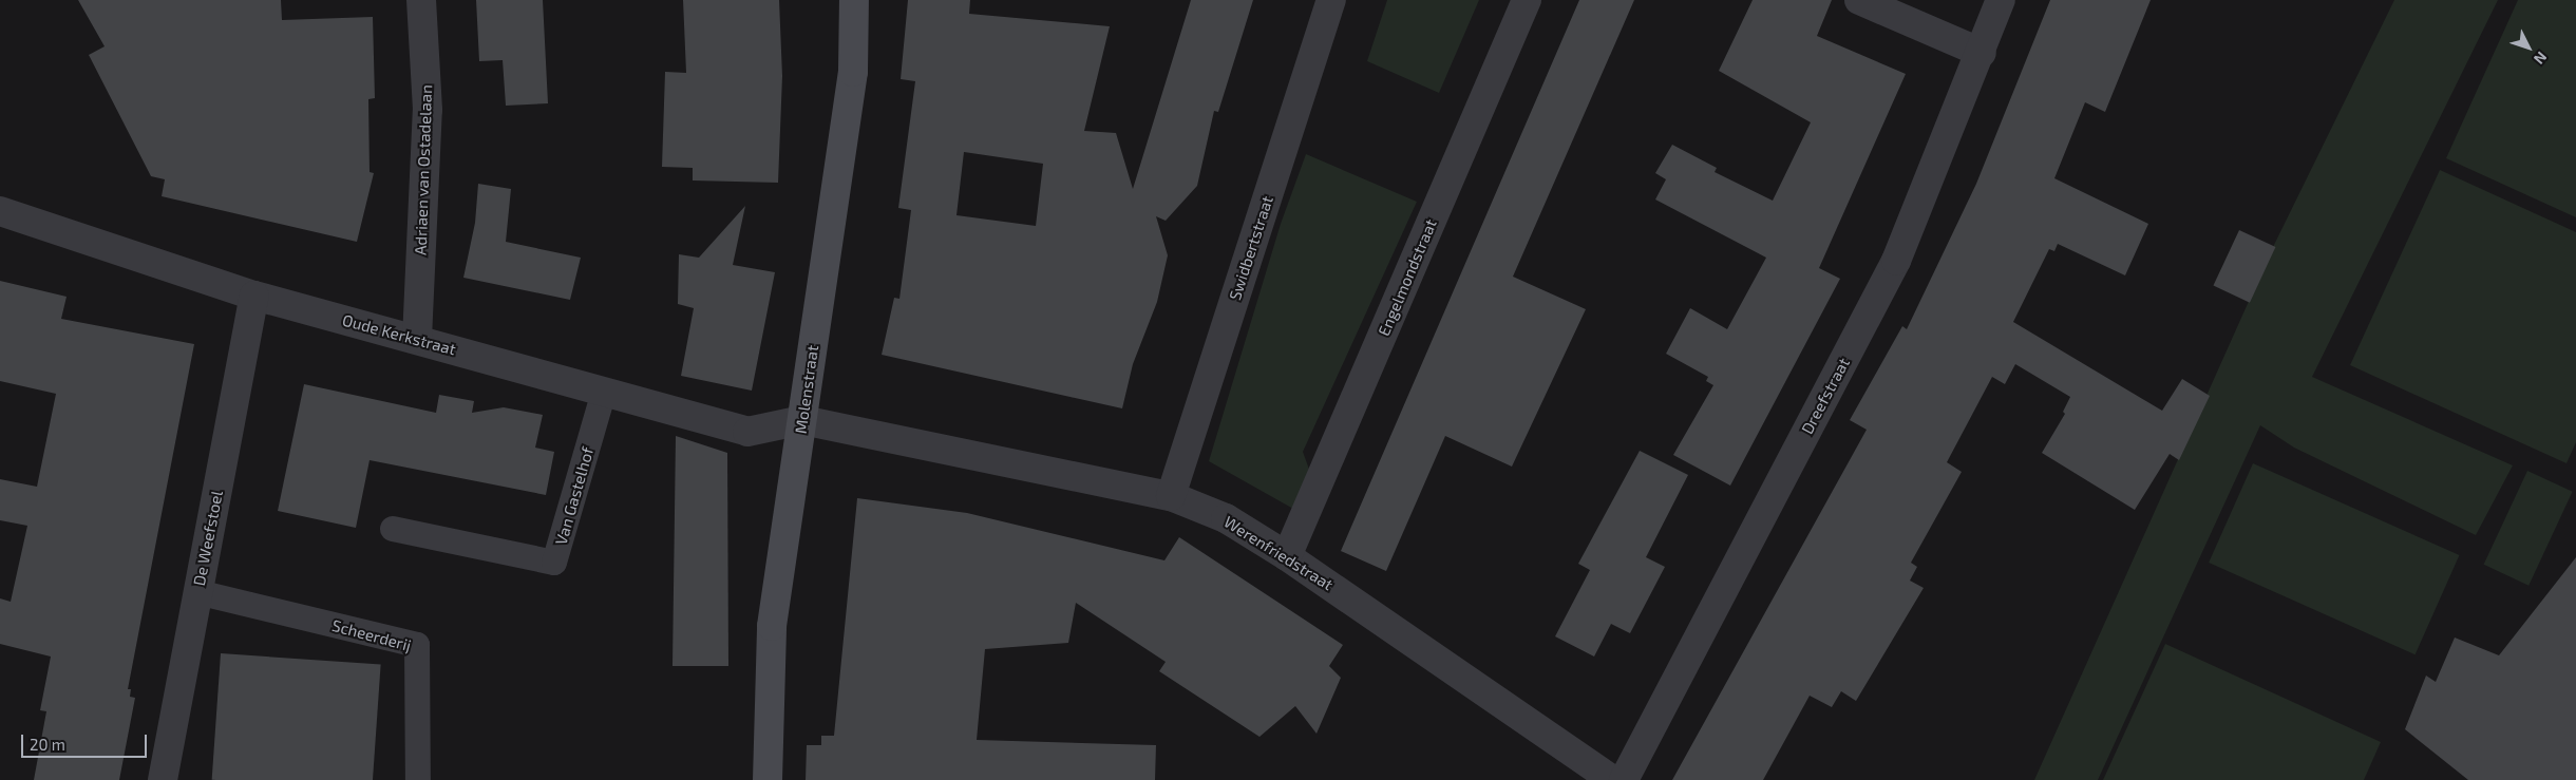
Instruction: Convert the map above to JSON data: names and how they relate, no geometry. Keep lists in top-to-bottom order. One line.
{"streets":{"street":["Adriaen van Ostadelaan","Swidbertstraat","Engelmondstraat","Oude Kerkstraat","Molenstraat","Dreefstraat","De Weefstoel","Werenfriedstraat"],"lane":["Van Gastelhof","Scheerderij"]},"crossings":[["Adriaen van Ostadelaan","Oude Kerkstraat"],["Swidbertstraat","Werenfriedstraat"],["Engelmondstraat","Werenfriedstraat"],["Oude Kerkstraat","Molenstraat"],["Oude Kerkstraat","Van Gastelhof"],["Oude Kerkstraat","De Weefstoel"],["Oude Kerkstraat","Werenfriedstraat"],["Molenstraat","Werenfriedstraat"],["De Weefstoel","Scheerderij"]],"scale_bar":"20 m","north":"bottom right"}
